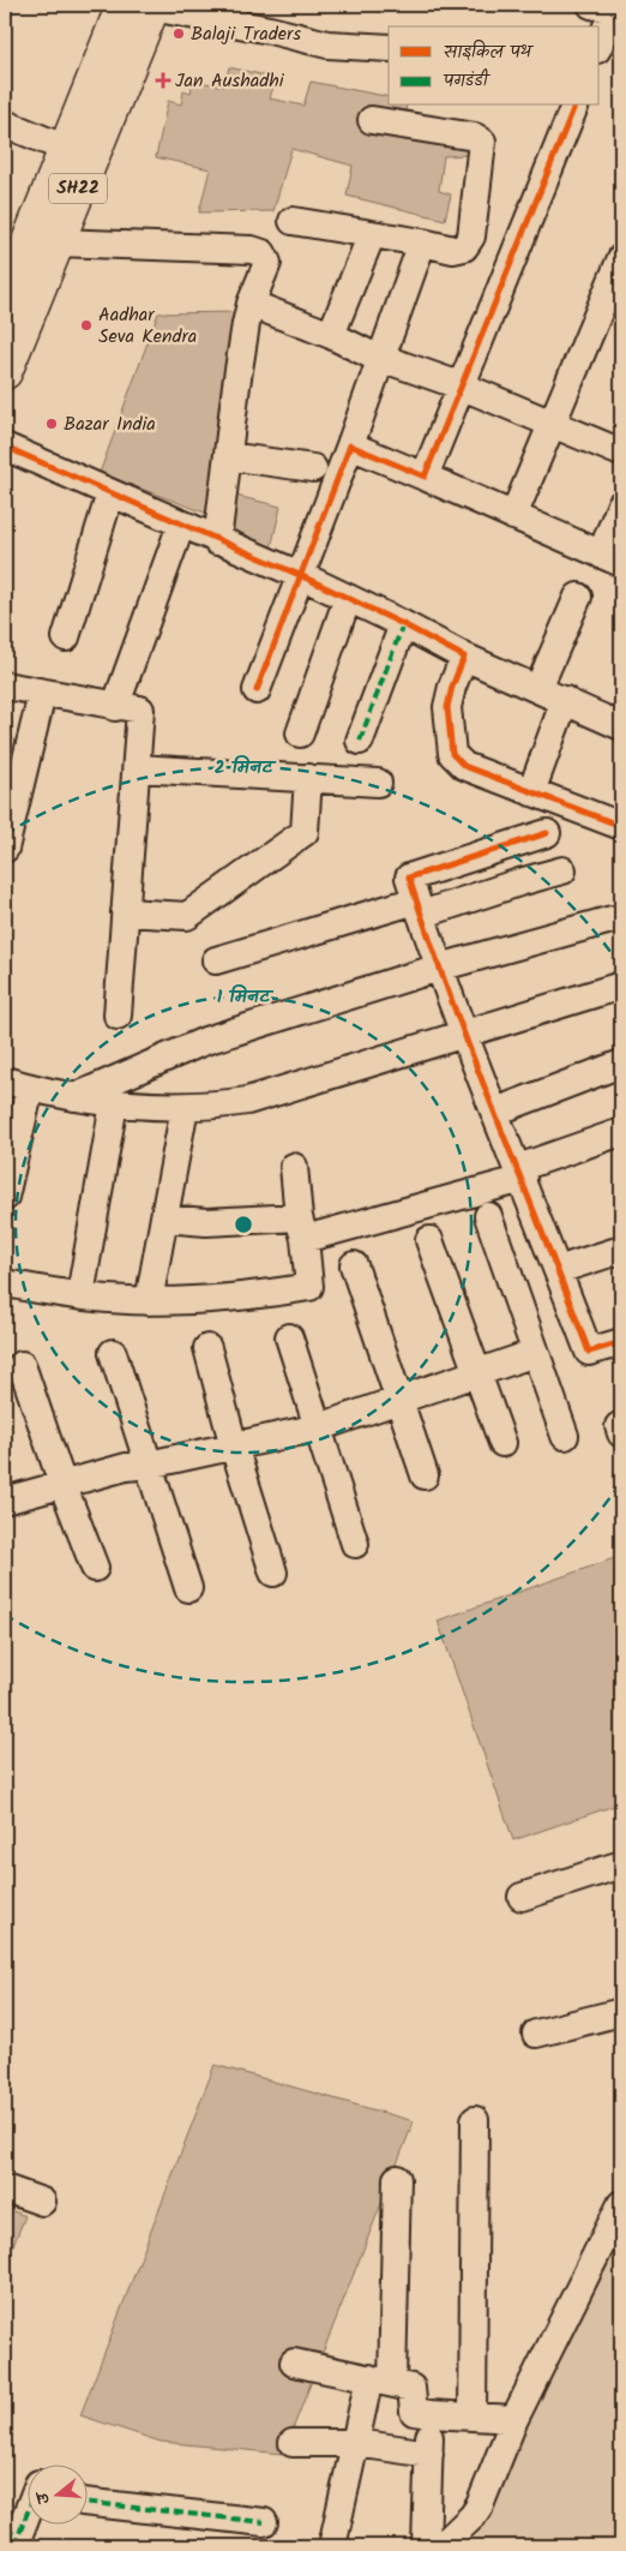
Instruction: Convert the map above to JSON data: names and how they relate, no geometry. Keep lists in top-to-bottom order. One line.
{"streets":{"highway":["SH22"]},"places":{"other":["Balaji Traders","Aadhar Seva Kendra","Bazar India"],"health":["Jan Aushadhi"]},"legend":["साइकिल पथ","पगडंडी"],"north":"left","rings":["2 मिनट","1 मिनट"]}
